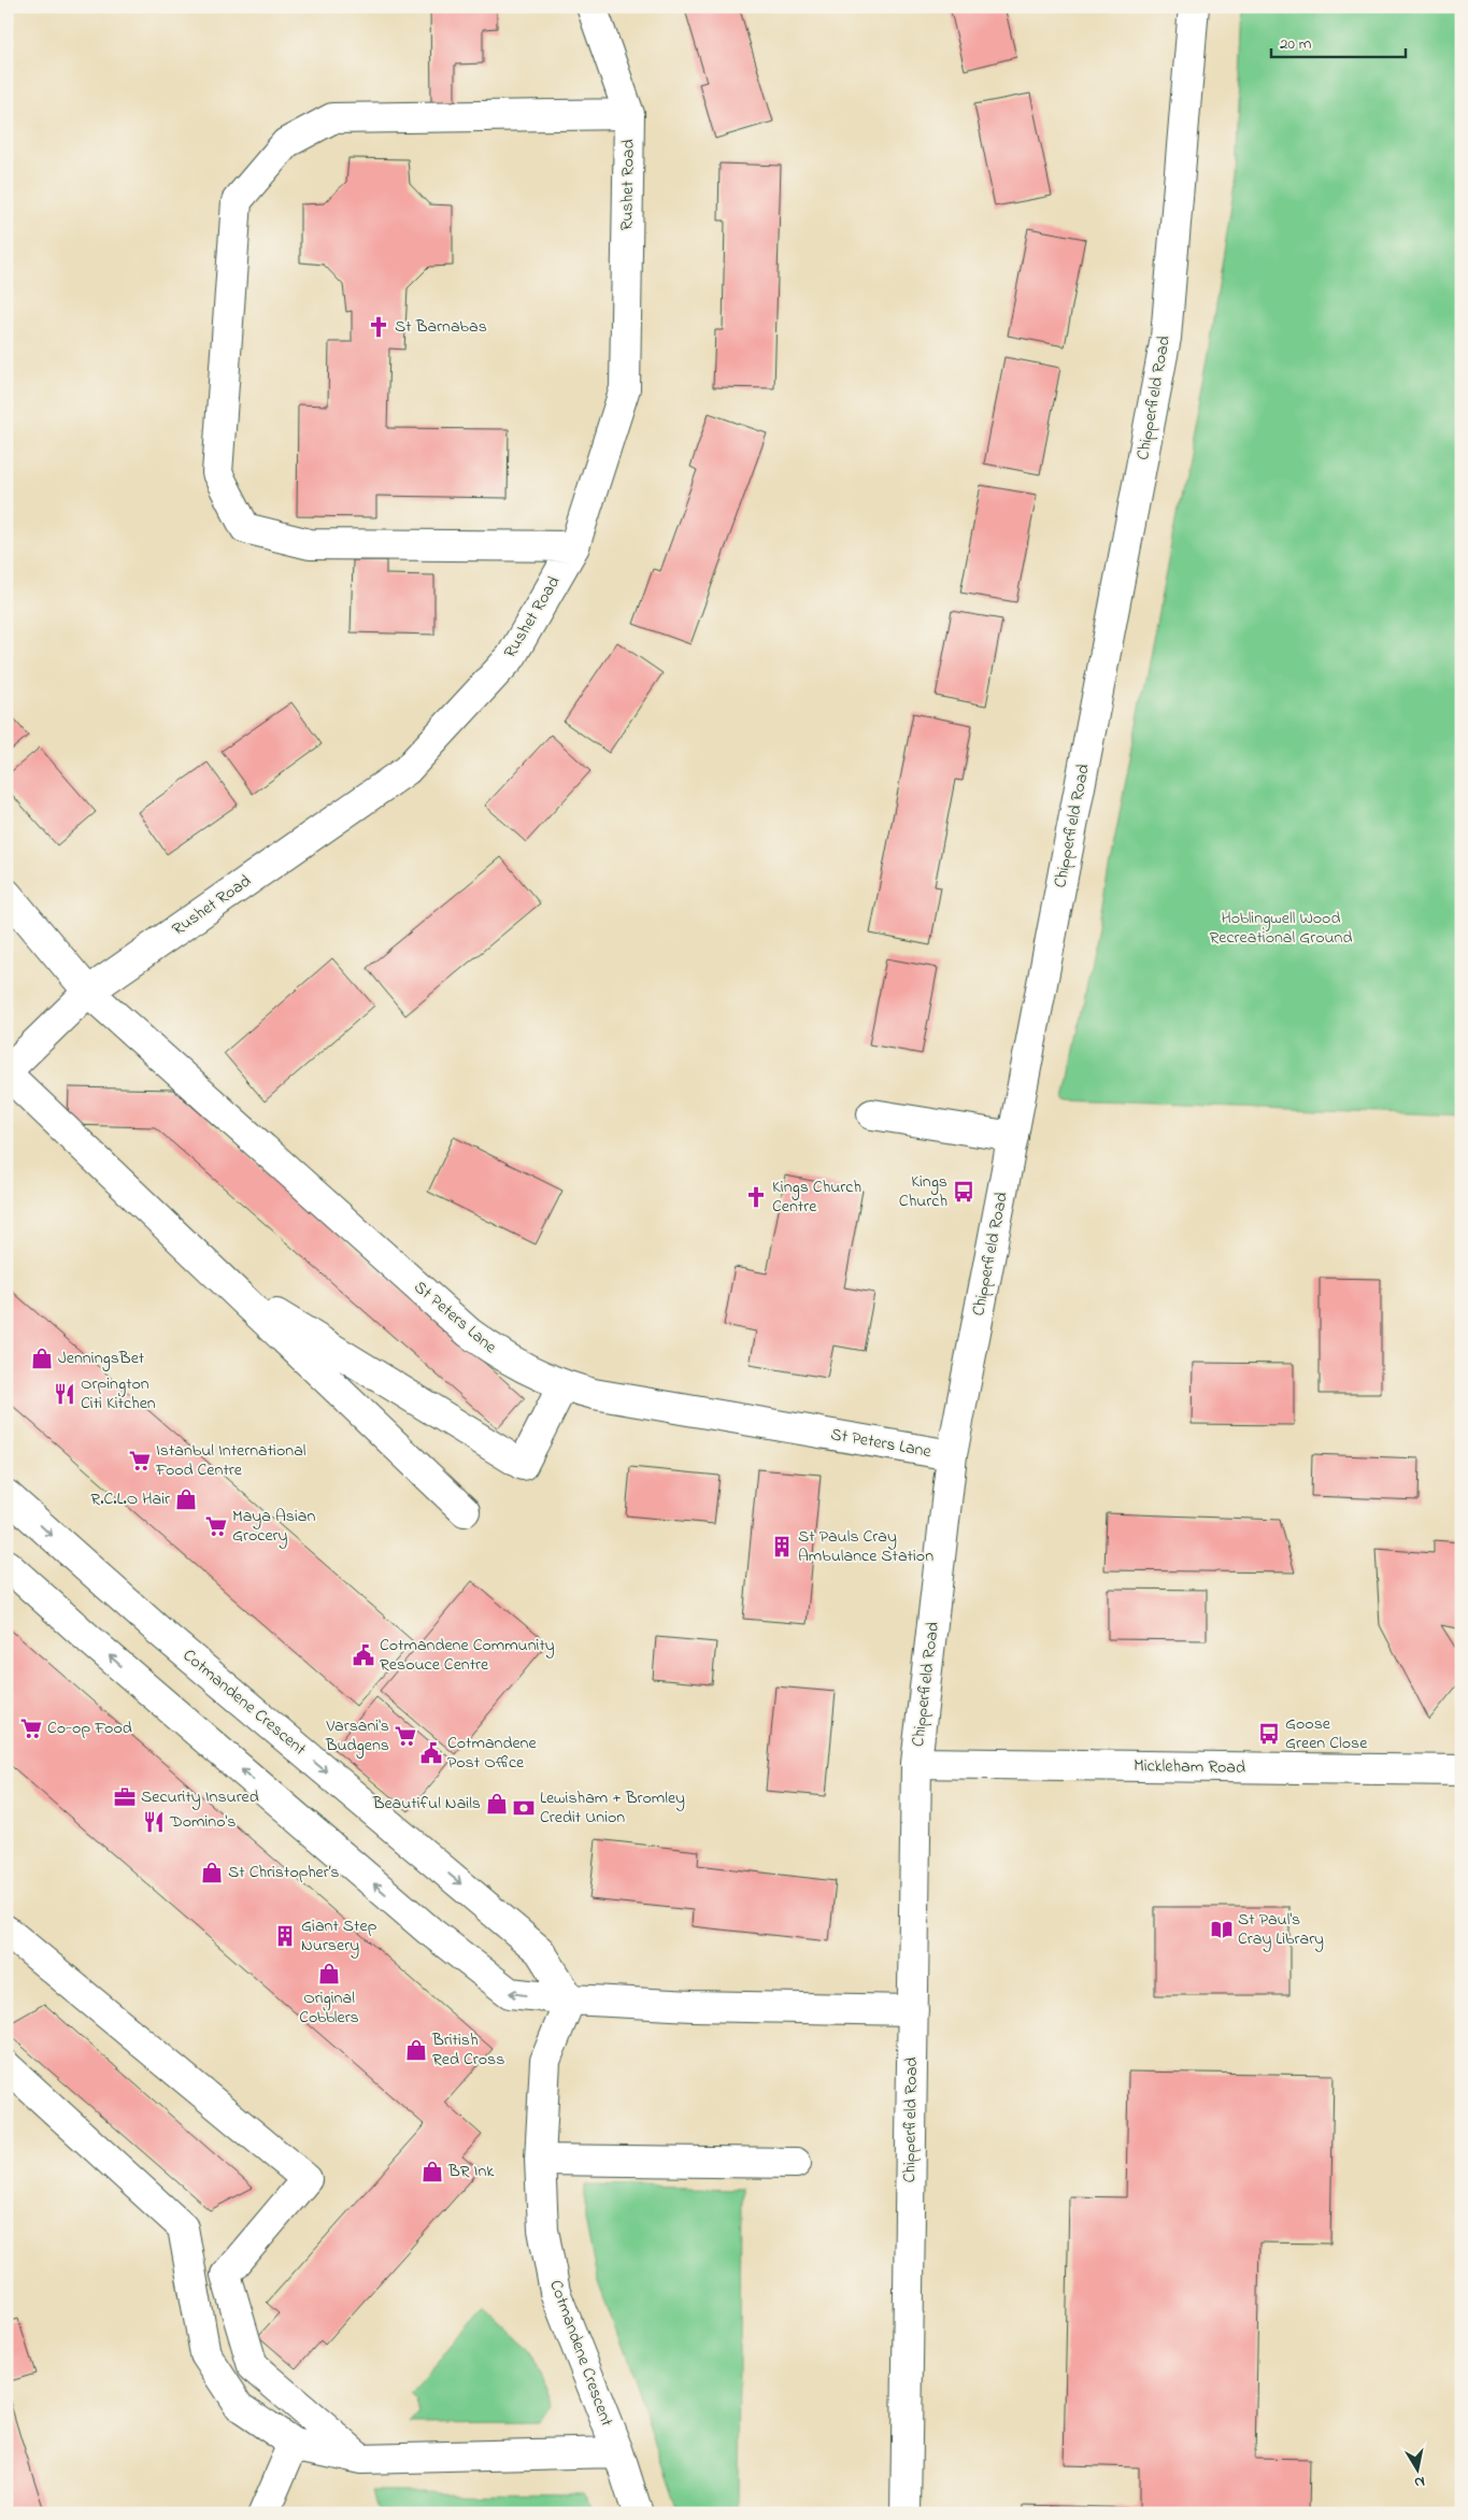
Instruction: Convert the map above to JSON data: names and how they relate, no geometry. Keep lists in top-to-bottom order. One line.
{"streets":{"street":["Rushet Road","Chipperfield Road","St Peters Lane","Cotmandene Crescent","Mickleham Road"]},"crossings":[["Rushet Road","St Peters Lane"],["Chipperfield Road","St Peters Lane"],["Chipperfield Road","Mickleham Road"]],"parks":["Hoblingwell Wood Recreational Ground"],"places":{"church":["St Barnabas","Kings Church Centre"],"bus stop":["Kings Church","Goose Green Close"],"shop":["JenningsBet","R.C.L.O Hair","Beautiful Nails","St Christopher’s","Original Cobblers","British Red Cross","BR Ink"],"restaurant":["Orpington Citi Kitchen","Domino's"],"supermarket":["Istanbul International Food Centre","Maya Asian Grocery","Co-op Food","Varsani's Budgens"],"building":["St Pauls Cray Ambulance Station","Giant Step Nursery"],"public building":["Cotmandene Community Resouce Centre","Cotmandene Post Office"],"office":["Security Insured"],"bank":["Lewisham + Bromley Credit Union"],"library":["St Paul's Cray Library"]},"scale_bar":"20 m","north":"bottom"}
